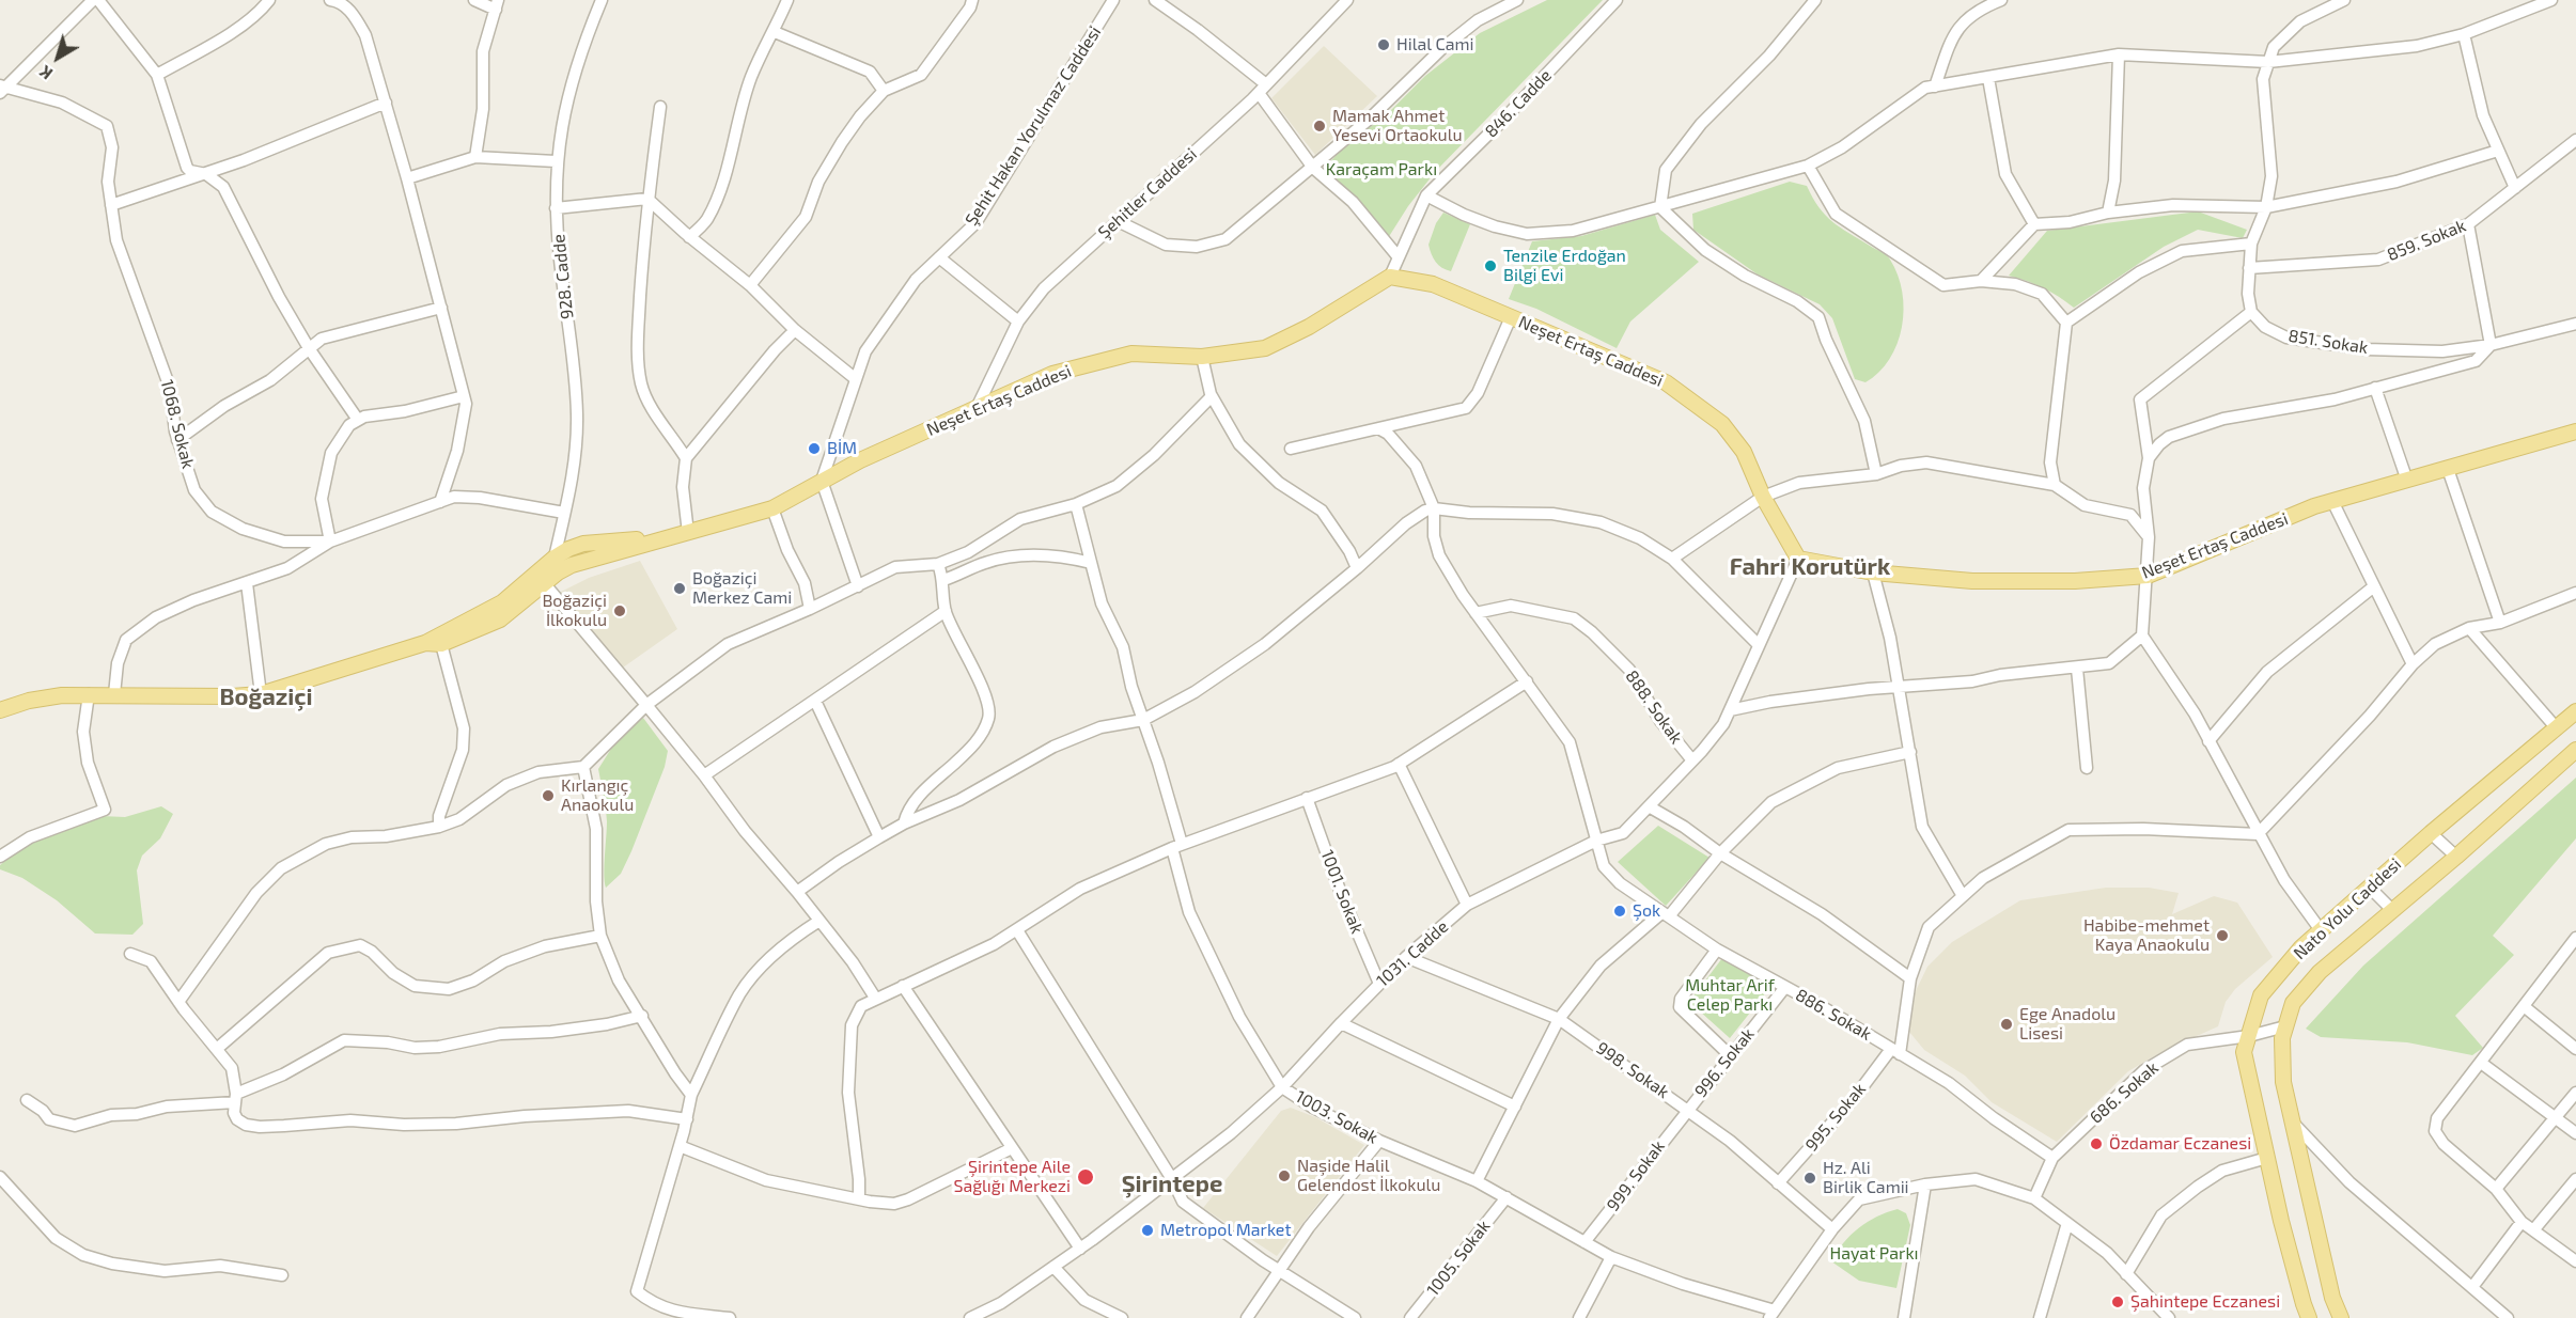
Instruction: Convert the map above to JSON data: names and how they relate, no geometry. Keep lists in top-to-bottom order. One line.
{"streets":{"main road":["Neşet Ertaş Caddesi","Nato Yolu Caddesi"],"street":["846. Cadde","Şehit Hakan Yorulmaz Caddesi","Şehitler Caddesi","859. Sokak","928. Cadde","851. Sokak","1068. Sokak","888. Sokak","1001. Sokak","1031. Cadde","886. Sokak","996. Sokak","998. Sokak","686. Sokak","1003. Sokak","995. Sokak","999. Sokak","1005. Sokak"]},"crossings":[["846. Cadde","Neşet Ertaş Caddesi"],["Şehit Hakan Yorulmaz Caddesi","Neşet Ertaş Caddesi"],["Şehitler Caddesi","Neşet Ertaş Caddesi"],["928. Cadde","Neşet Ertaş Caddesi"],["928. Cadde","1068. Sokak"],["Neşet Ertaş Caddesi","1031. Cadde"],["888. Sokak","1031. Cadde"],["888. Sokak","886. Sokak"],["1001. Sokak","1031. Cadde"],["Nato Yolu Caddesi","686. Sokak"],["1031. Cadde","886. Sokak"],["1031. Cadde","998. Sokak"],["1031. Cadde","1003. Sokak"],["886. Sokak","996. Sokak"],["886. Sokak","686. Sokak"],["886. Sokak","995. Sokak"],["996. Sokak","998. Sokak"],["996. Sokak","999. Sokak"],["998. Sokak","995. Sokak"],["998. Sokak","999. Sokak"],["1003. Sokak","999. Sokak"],["1003. Sokak","1005. Sokak"]],"districts":["Fahri Korutürk","Boğaziçi","Şirintepe"],"parks":["Karaçam Parkı","Muhtar Arif Celep Parkı","Hayat Parkı"],"places":["Hilal Cami","Mamak Ahmet Yesevi Ortaokulu","Tenzile Erdoğan Bilgi Evi","BİM","Boğaziçi Merkez Cami","Boğaziçi İlkokulu","Kırlangıç Anaokulu","Şok","Habibe-mehmet Kaya Anaokulu","Ege Anadolu Lisesi","Özdamar Eczanesi","Naşide Halil Gelendost İlkokulu","Şirintepe Aile Sağlığı Merkezi","Hz. Ali Birlik Camii","Metropol Market","Şahintepe Eczanesi"],"north":"bottom left"}
